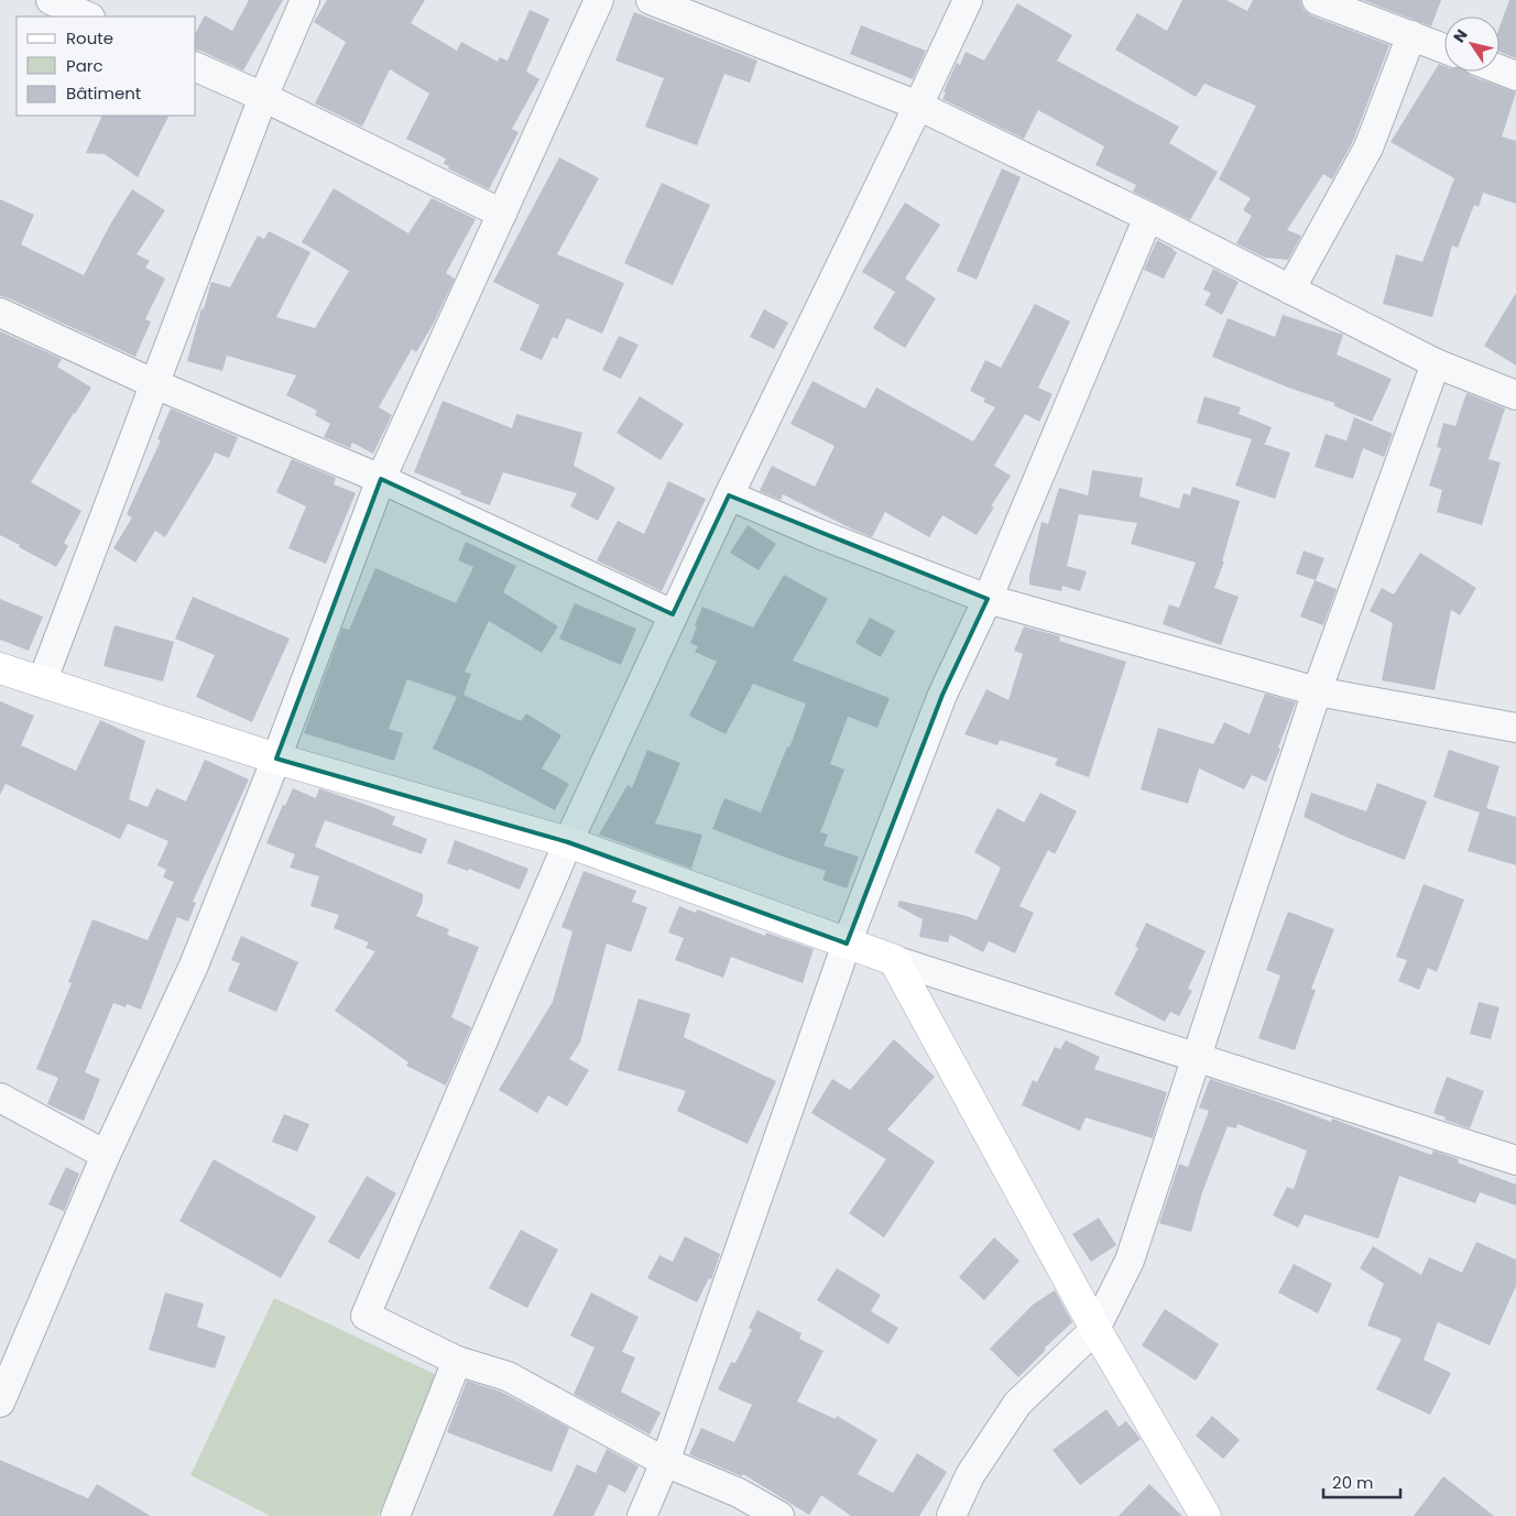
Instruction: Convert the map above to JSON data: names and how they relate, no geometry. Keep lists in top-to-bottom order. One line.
{"legend":["Route","Parc","Bâtiment"],"scale_bar":"20 m","north":"top left"}
